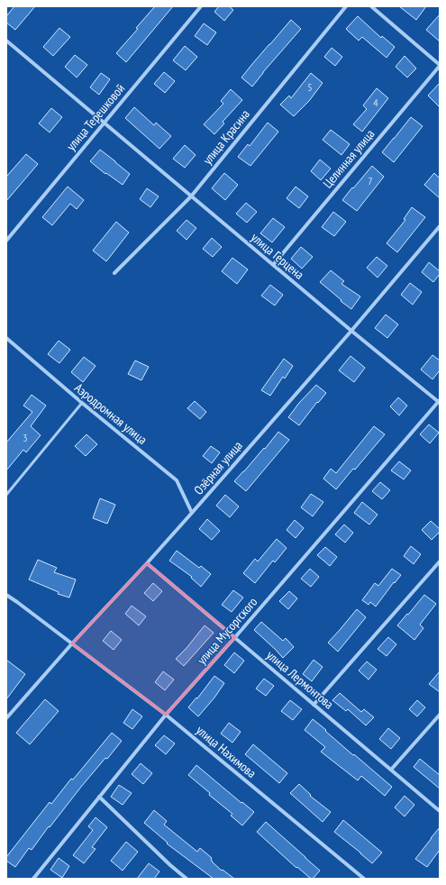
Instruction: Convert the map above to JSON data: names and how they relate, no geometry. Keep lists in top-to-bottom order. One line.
{"streets":{"street":["улица Терешковой","улица Красина","Целинная улица","улица Герцена","Аэродромная улица","Озёрная улица","улица Мусоргского","улица Лермонтова","улица Нахимова"]},"crossings":[["улица Терешковой","улица Герцена"],["улица Красина","улица Герцена"],["Целинная улица","улица Герцена"],["улица Герцена","Озёрная улица"],["улица Герцена","улица Мусоргского"],["Аэродромная улица","Озёрная улица"],["Озёрная улица","улица Лермонтова"],["Озёрная улица","улица Нахимова"],["улица Мусоргского","улица Лермонтова"],["улица Мусоргского","улица Нахимова"]],"house_numbers":["5","4","7","3"]}
